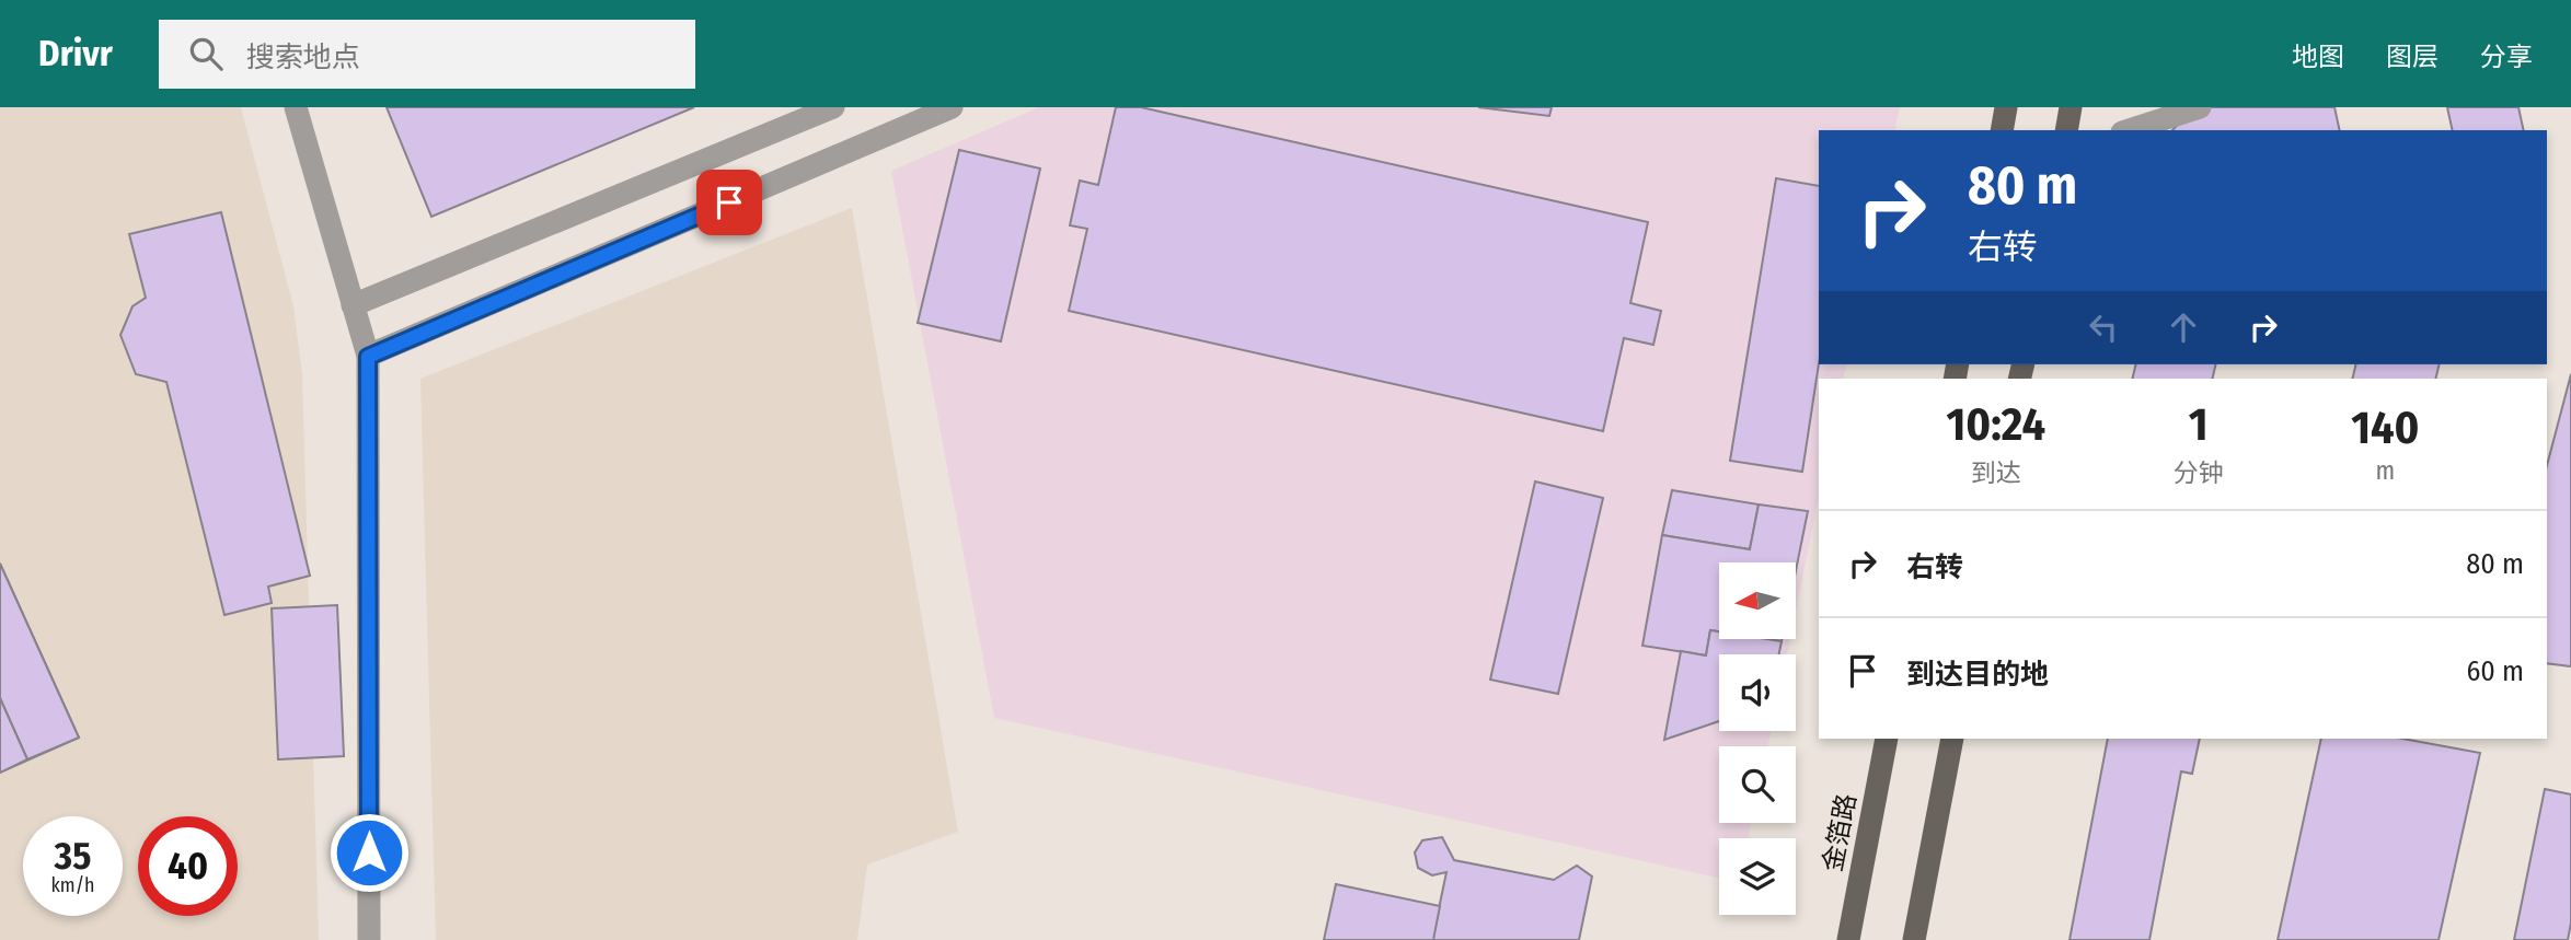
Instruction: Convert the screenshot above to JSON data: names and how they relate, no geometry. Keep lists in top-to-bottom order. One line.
{"streets":{"main road":["金箔路"]},"north":"left","page":{"header":"Drivr","search":"搜索地点","nav":["地图","图层","分享"],"turn":["80 m","右转"],"eta":["10:24","到达","1","分钟","140","m"],"list":[{"name":"右转","value":"80 m"},{"name":"到达目的地","value":"60 m"}],"speed":"35 km/h","limit":"40"}}
